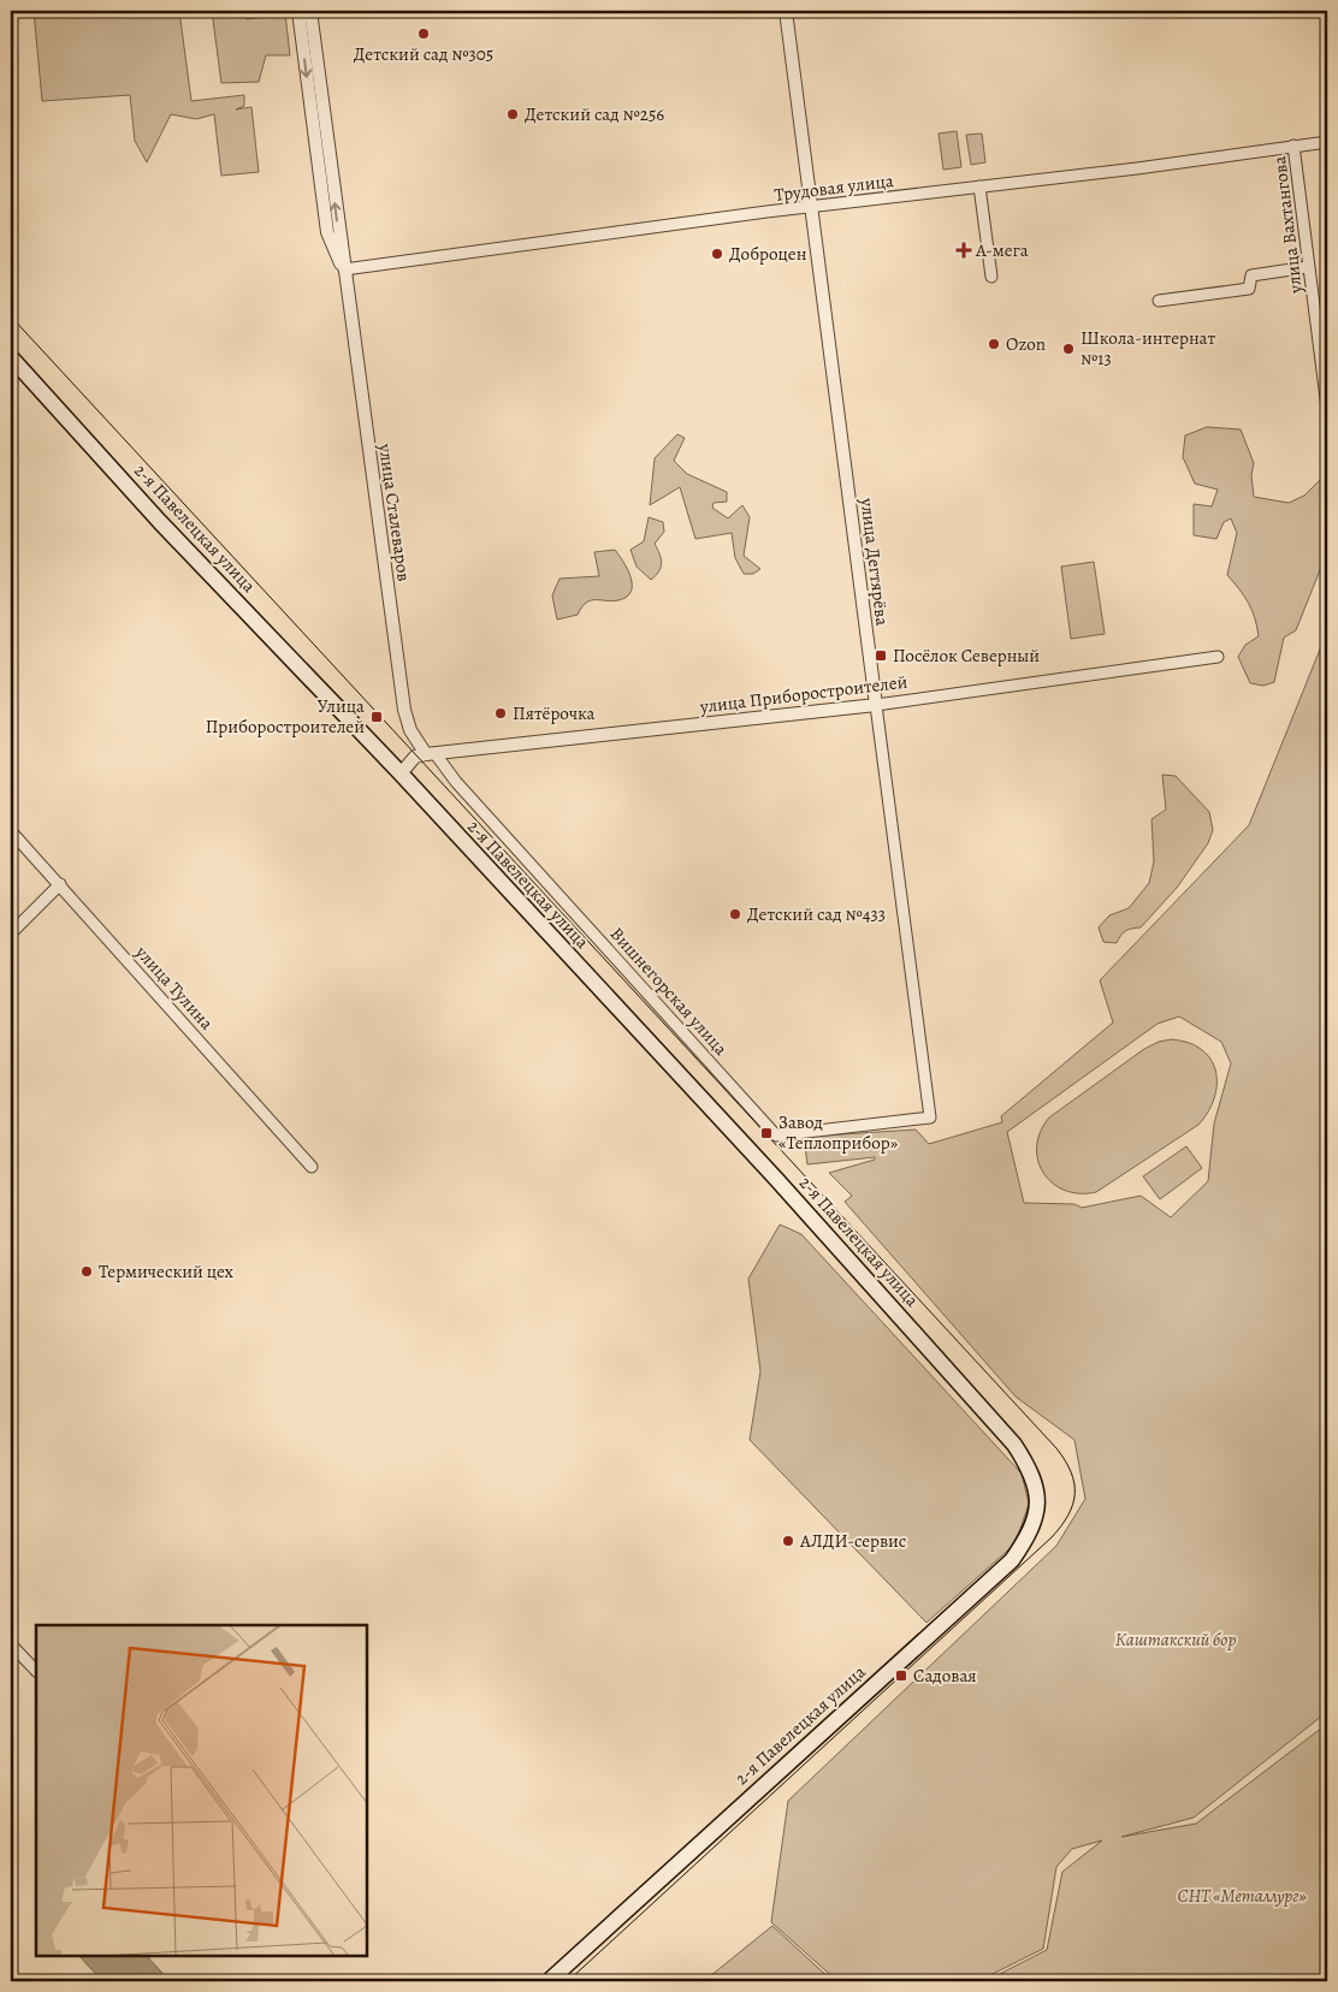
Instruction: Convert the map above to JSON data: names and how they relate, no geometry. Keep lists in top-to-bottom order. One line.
{"streets":{"main road":["2-я Павелецкая улица"],"street":["Трудовая улица","улица Вахтангова","улица Сталеваров","улица Дегтярёва","улица Приборостроителей","улица Тулина","Вишнегорская улица"]},"crossings":[["Трудовая улица","улица Вахтангова"],["Трудовая улица","улица Сталеваров"],["Трудовая улица","улица Дегтярёва"],["улица Сталеваров","улица Приборостроителей"],["улица Сталеваров","Вишнегорская улица"],["2-я Павелецкая улица","улица Приборостроителей"],["улица Дегтярёва","улица Приборостроителей"],["улица Дегтярёва","Вишнегорская улица"],["улица Приборостроителей","Вишнегорская улица"]],"parks":["Каштакский бор","СНТ «Металлург»"],"places":{"other":["Детский сад №305","Детский сад №256","Доброцен","Ozon","Школа-интернат №13","Пятёрочка","Детский сад №433","Термический цех","АЛДИ-сервис"],"health":["А-мега"],"transit":["Посёлок Северный","Улица Приборостроителей","Завод «Теплоприбор»","Садовая"]}}
